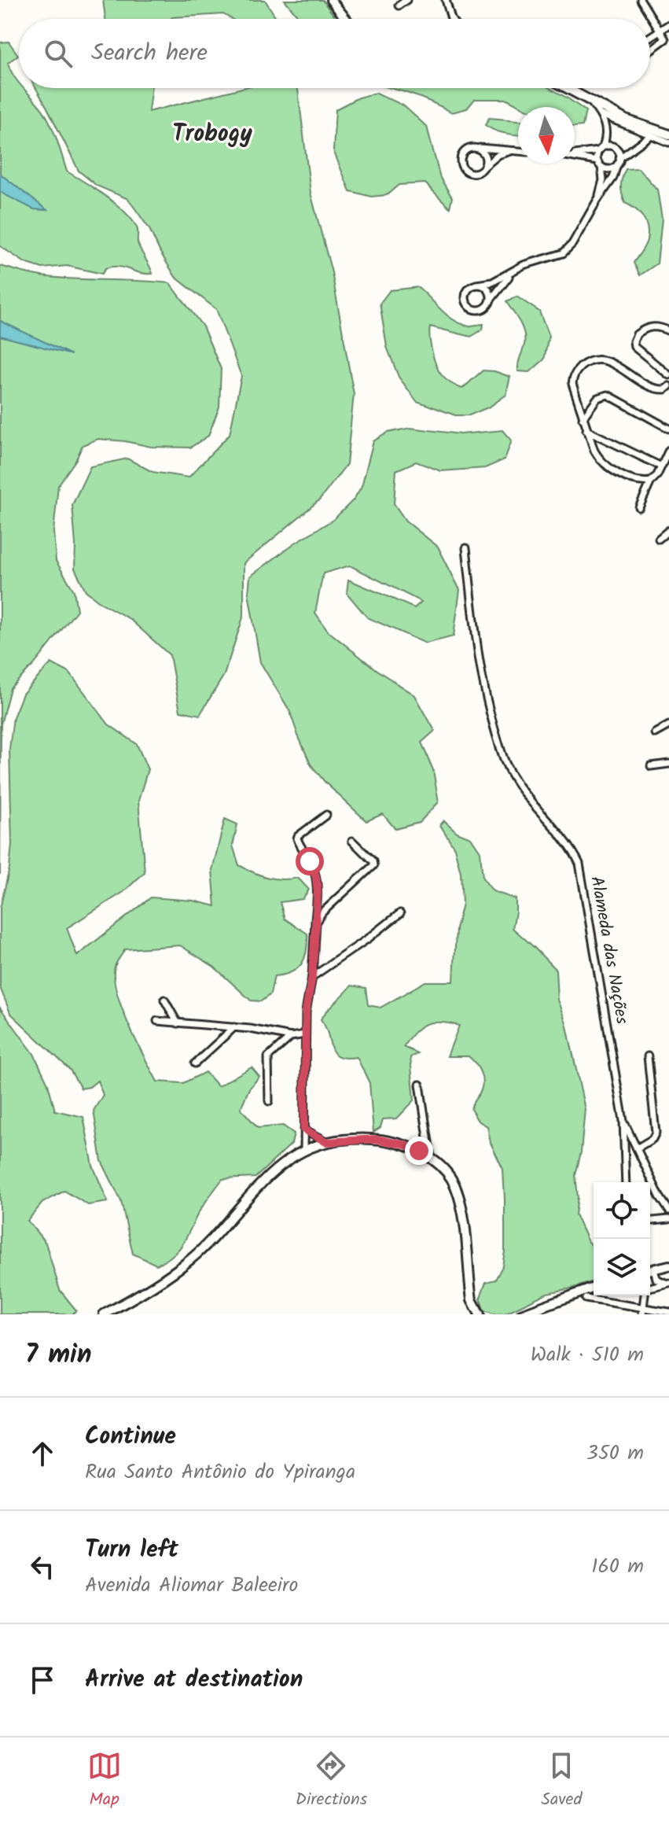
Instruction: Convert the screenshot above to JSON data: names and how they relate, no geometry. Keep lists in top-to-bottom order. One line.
{"streets":{"street":["Alameda das Nações"]},"districts":["Trobogy"],"north":"bottom","page":{"search":"Search here","heading":["7 min","Walk · 510 m"],"list":[["Continue","Rua Santo Antônio do Ypiranga","350 m"],["Turn left","Avenida Aliomar Baleeiro","160 m"],"Arrive at destination"],"nav":["Map","Directions","Saved"]}}
